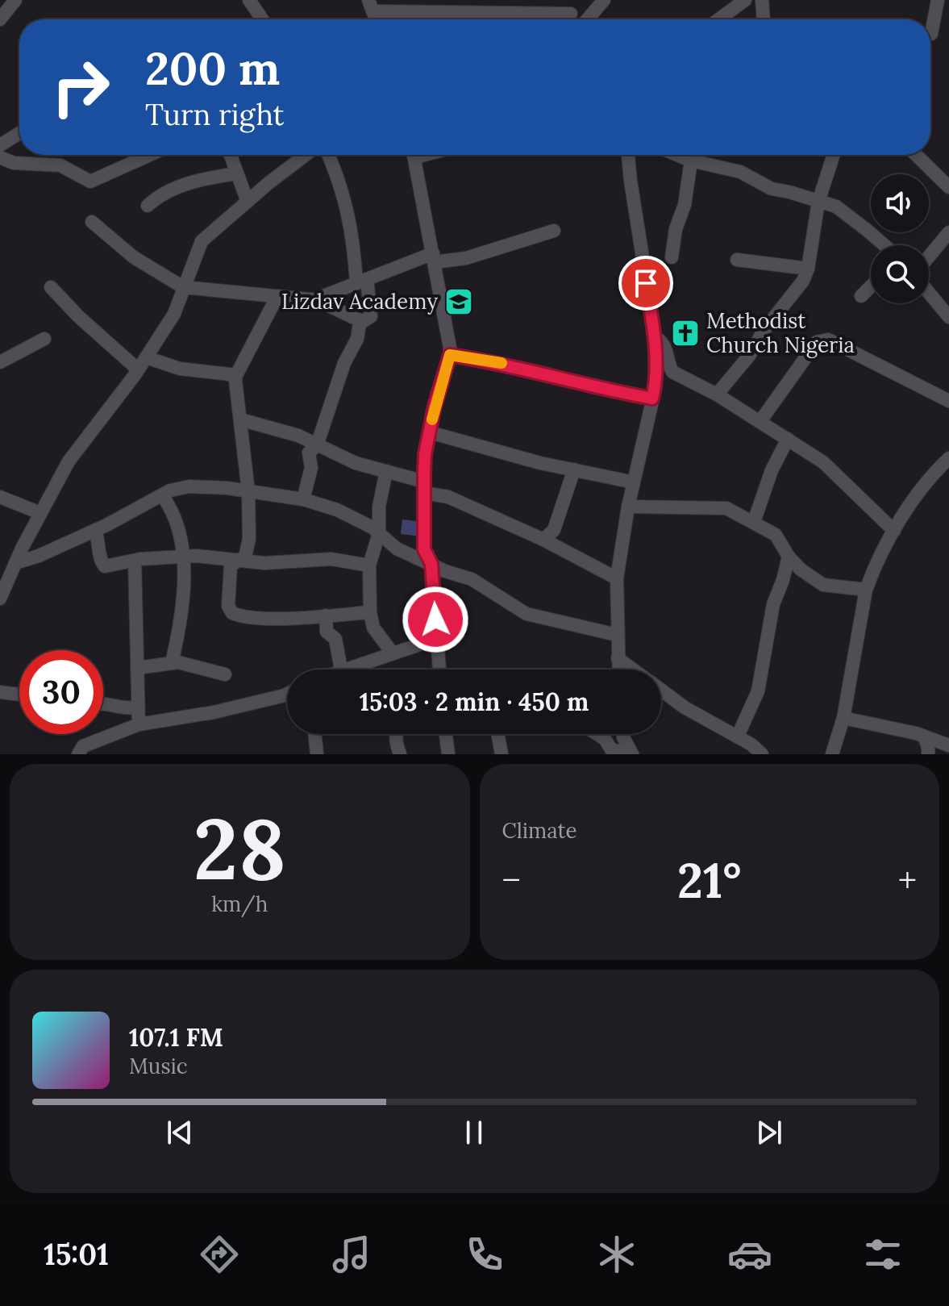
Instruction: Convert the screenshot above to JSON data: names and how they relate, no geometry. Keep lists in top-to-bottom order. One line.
{"places":{"school or university":["Lizdav Academy"],"church":["Methodist Church Nigeria"]},"page":{"turn":["200 m","Turn right"],"limit":"30","trip":"15:03 · 2 min · 450 m","tile":[["28","km/h"],"Climate"],"heat":["−","21°","+"],"song":["107.1 FM","Music"],"tabs":"15:01"}}
